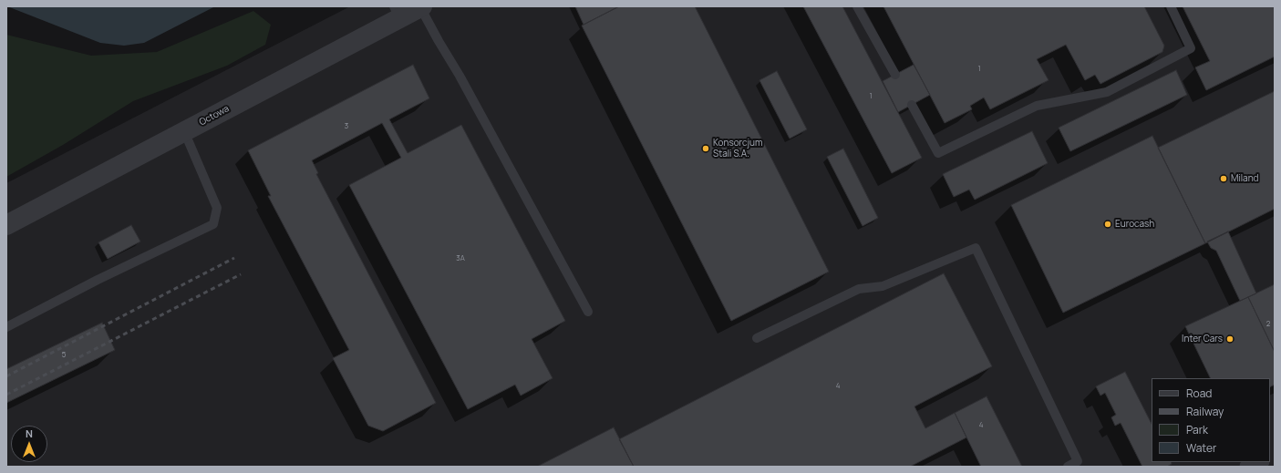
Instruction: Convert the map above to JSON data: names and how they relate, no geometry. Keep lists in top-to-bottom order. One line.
{"streets":{"street":["Octowa"]},"places":["Konsorcjum Stali S.A.","Miland","Eurocash","Inter Cars"],"house_numbers":["1","1","3","3A","2","5","4","4"],"legend":["Road","Railway","Park","Water"],"north":"top"}
